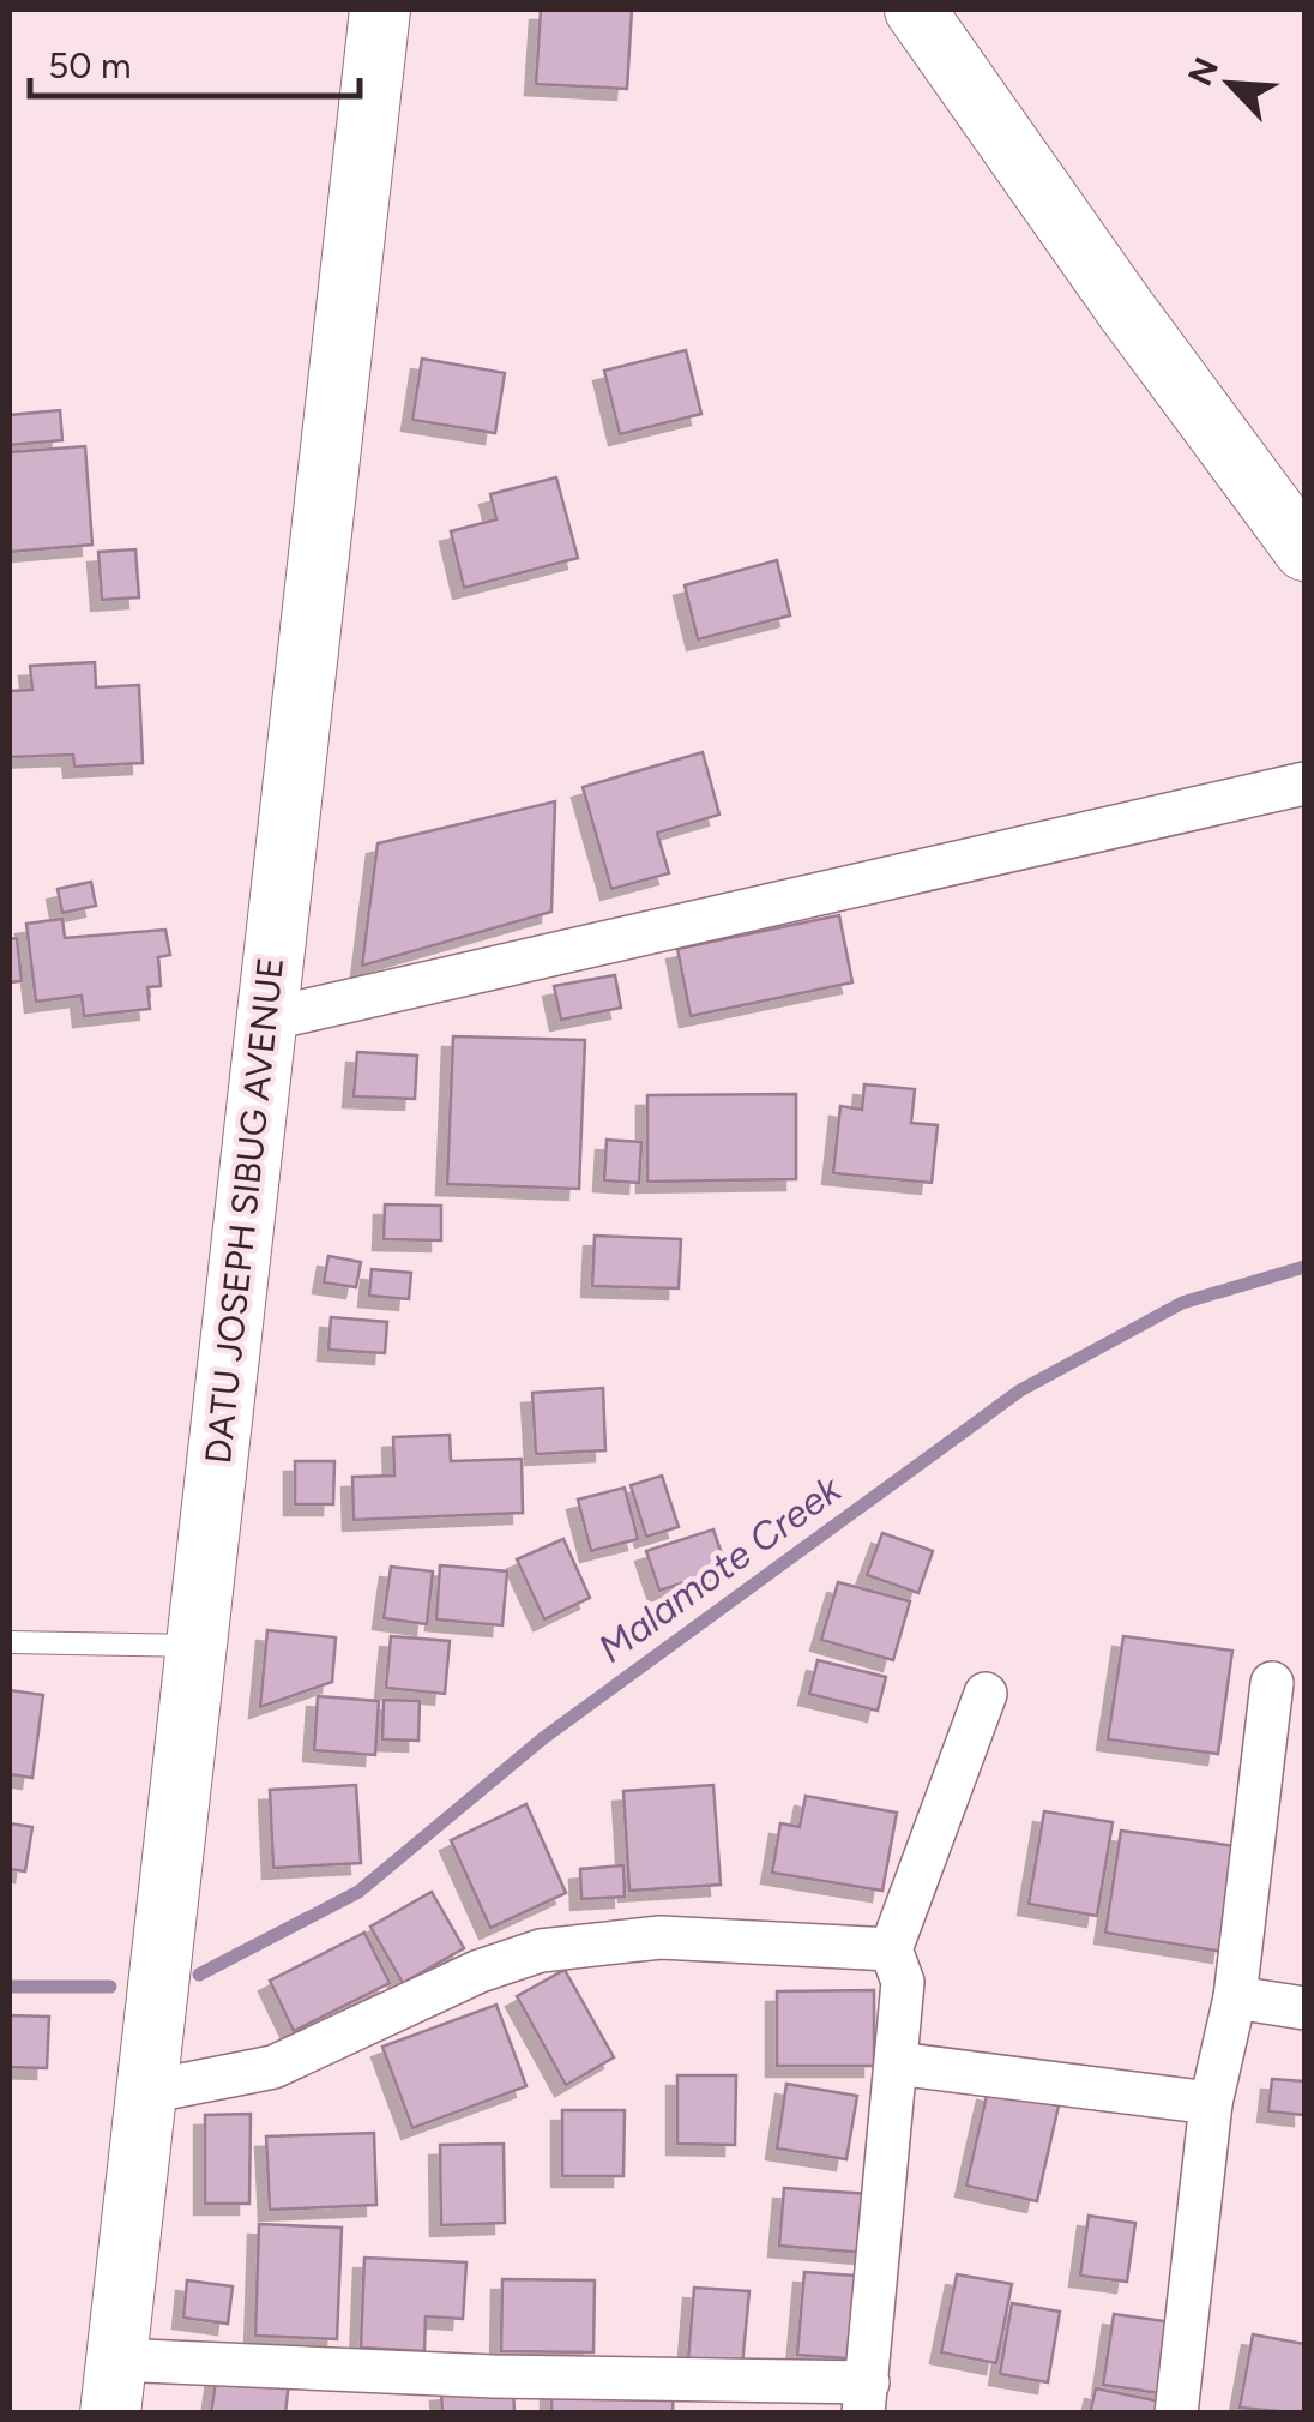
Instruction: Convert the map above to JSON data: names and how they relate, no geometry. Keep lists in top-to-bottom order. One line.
{"streets":{"main road":["DATU JOSEPH SIBUG AVENUE"]},"water":["Malamote Creek"],"scale_bar":"50 m","north":"top left"}
